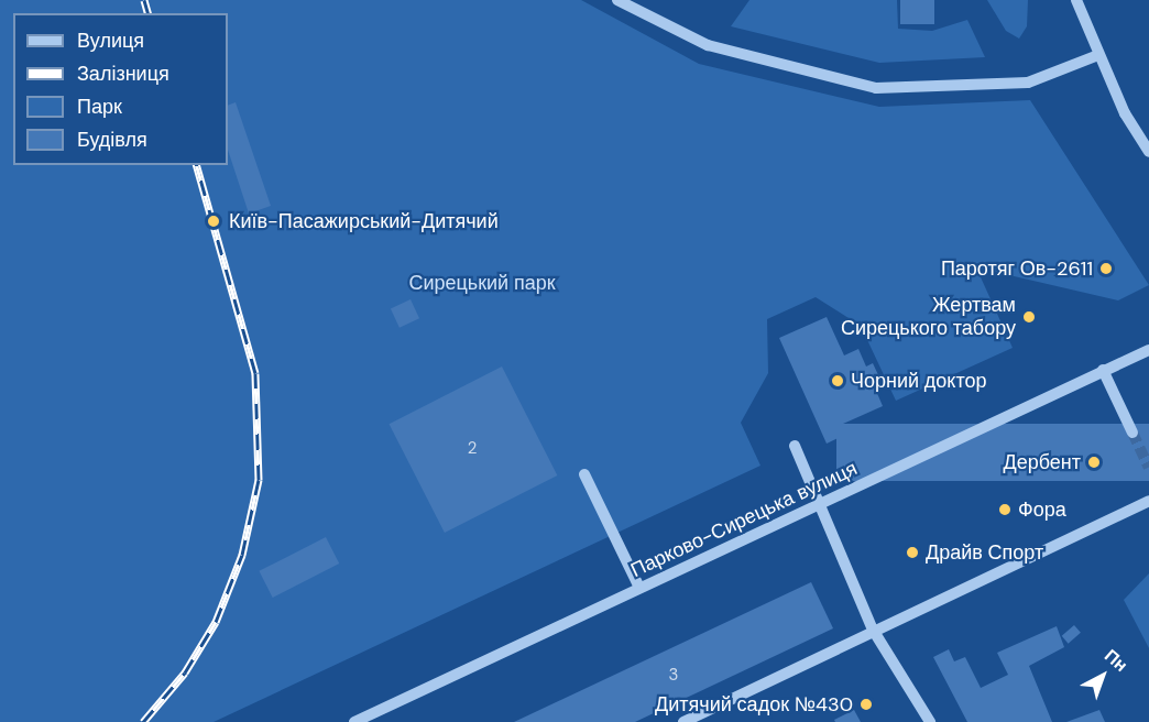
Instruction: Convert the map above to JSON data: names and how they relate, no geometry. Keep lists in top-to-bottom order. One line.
{"streets":{"street":["Парково-Сирецька вулиця"]},"parks":["Сирецький парк"],"places":["Київ-Пасажирський-Дитячий","Паротяг Ов-2611","Жертвам Сирецького табору","Чорний доктор","Дербент","Фора","Драйв Спорт","Дитячий садок №430"],"house_numbers":["2","3"],"legend":["Вулиця","Залізниця","Парк","Будівля"],"north":"top right"}
